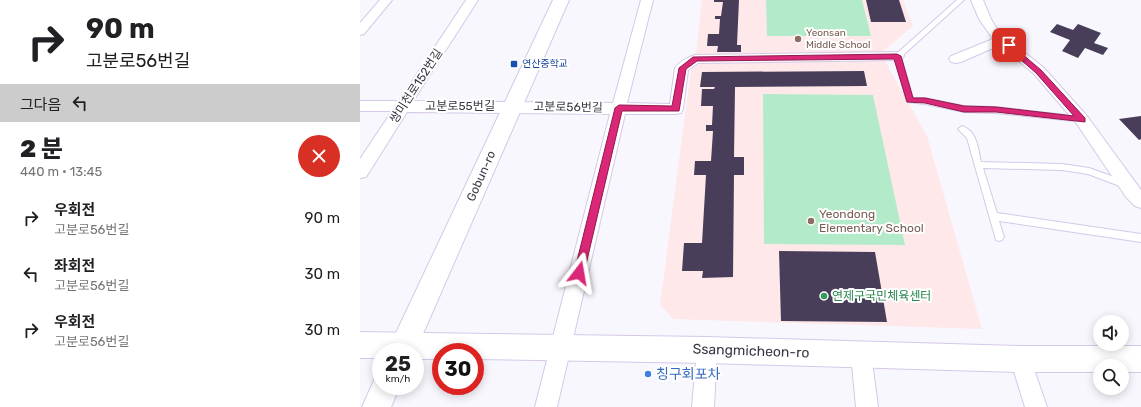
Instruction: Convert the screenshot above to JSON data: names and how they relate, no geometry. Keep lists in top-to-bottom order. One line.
{"streets":{"main road":["Gobun-ro"],"street":["쌍미천로152번길","고분로55번길","고분로56번길","Ssangmicheon-ro"]},"crossings":[["쌍미천로152번길","고분로55번길"],["고분로55번길","고분로56번길"],["고분로55번길","Gobun-ro"],["고분로56번길","Gobun-ro"]],"places":{"other":["Yeonsan Middle School","Yeondong Elementary School","연제구국민체육센터","칭구회포차"],"transit":["연산중학교"]},"page":{"turn":["90 m","고분로56번길"],"then":"그다음","heading":["2 분","440 m · 13:45"],"list":[{"name":"우회전","note":"고분로56번길","value":"90 m"},{"name":"좌회전","note":"고분로56번길","value":"30 m"},{"name":"우회전","note":"고분로56번길","value":"30 m"}],"speed":"25 km/h","limit":"30"}}
